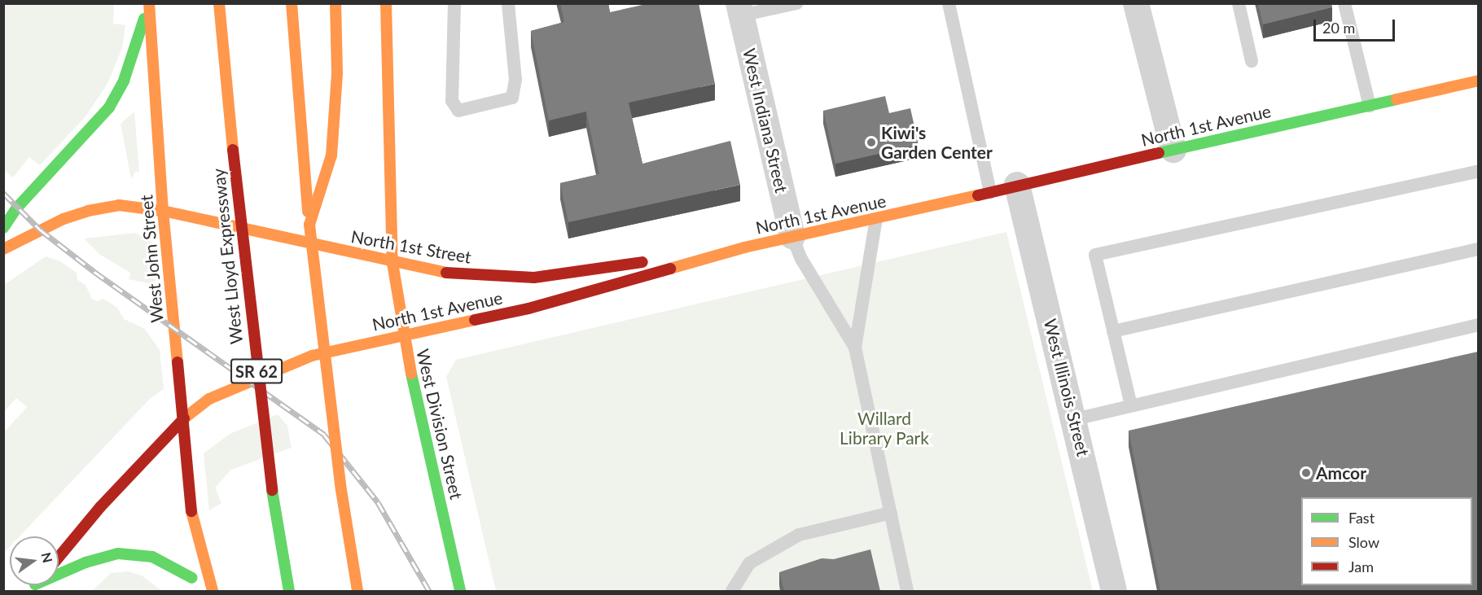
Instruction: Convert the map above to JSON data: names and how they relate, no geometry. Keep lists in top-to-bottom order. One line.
{"streets":{"main road":["North 1st Avenue","North 1st Street","West Lloyd Expressway","West John Street","SR 62","West Division Street"],"street":["West Indiana Street","West Illinois Street"]},"crossings":[["West Indiana Street","North 1st Avenue"],["North 1st Avenue","North 1st Street"],["North 1st Avenue","West John Street"],["North 1st Avenue","West Illinois Street"],["North 1st Avenue","West Division Street"],["North 1st Street","West John Street"],["North 1st Street","West Division Street"]],"parks":["Willard Library Park"],"places":["Kiwi's Garden Center","Amcor"],"legend":["Fast","Slow","Jam"],"scale_bar":"20 m","north":"right"}
